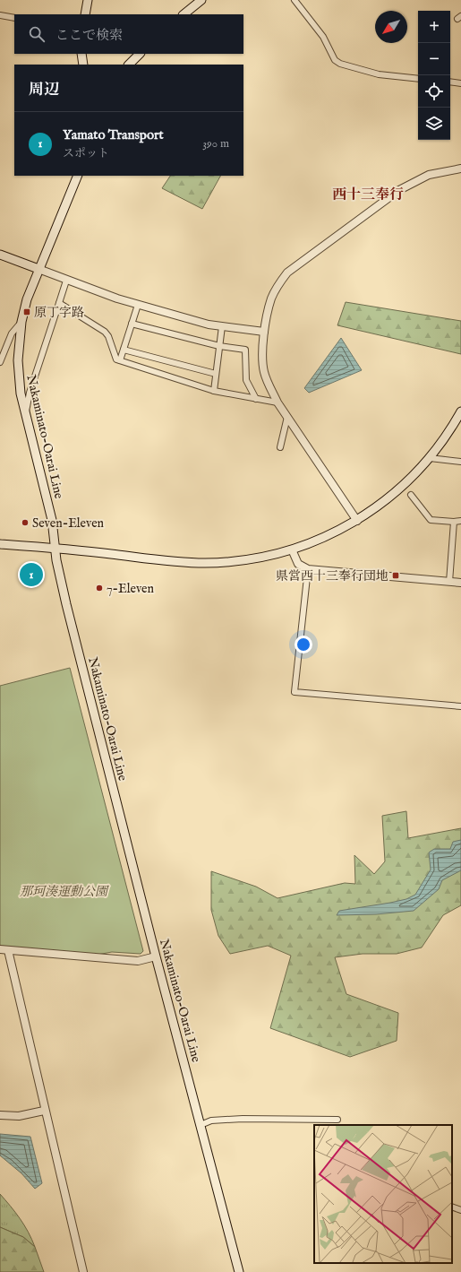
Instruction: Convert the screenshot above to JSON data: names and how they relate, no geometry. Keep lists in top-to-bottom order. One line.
{"streets":{"main road":["Nakaminato-Oarai Line"]},"districts":["西十三奉行"],"parks":["那珂湊運動公園"],"places":{"transit":["原丁字路","県営西十三奉行団地"],"other":["Seven-Eleven","7-Eleven"]},"north":"bottom left","page":{"map_buttons":["+","−"],"search":"ここで検索","heading":"周辺","list":[{"mark":"1","name":"Yamato Transport","note":"スポット","value":"390 m"}],"pins":"1"}}
